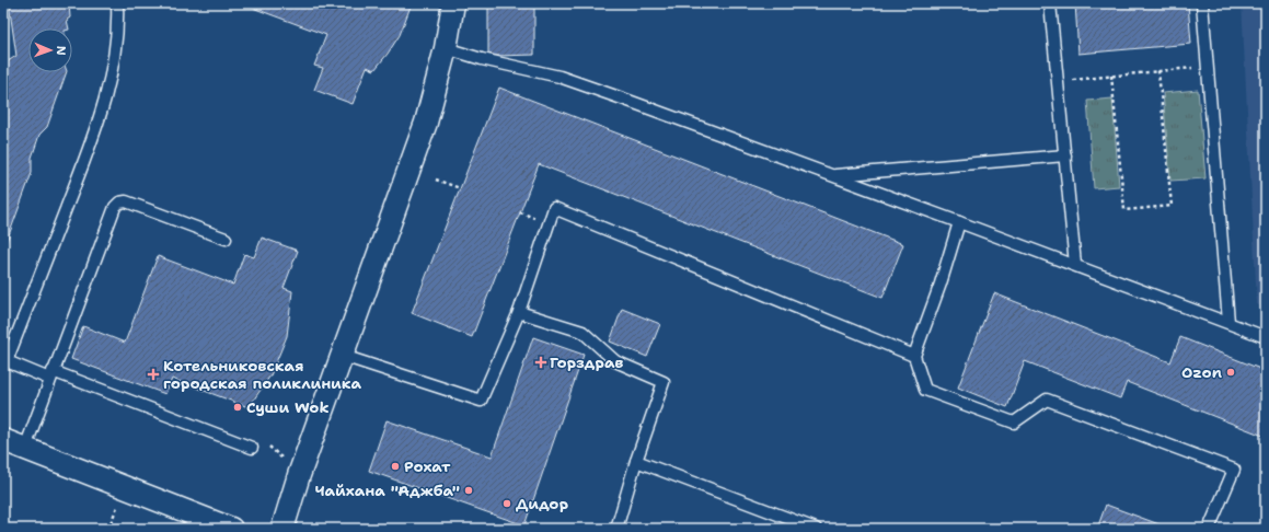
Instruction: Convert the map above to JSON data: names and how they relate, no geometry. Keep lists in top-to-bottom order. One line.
{"places":{"health":["Горздрав","Котельниковская городская поликлиника"],"other":["Ozon","Суши Wok","Рохат","Чайхана \"Аджба\"","Дидор"]},"north":"right"}
